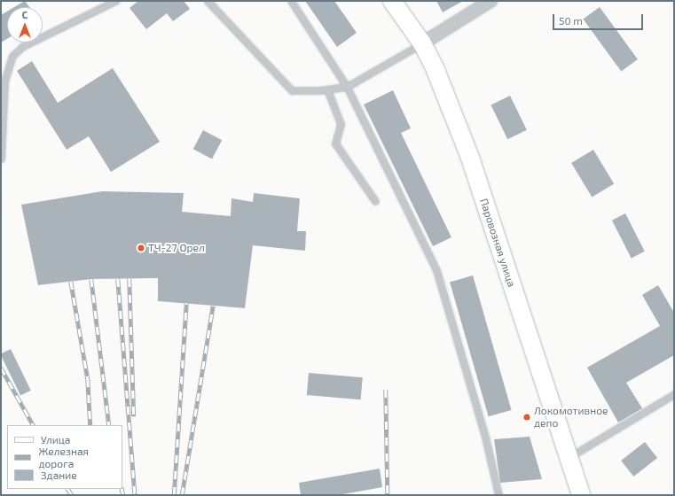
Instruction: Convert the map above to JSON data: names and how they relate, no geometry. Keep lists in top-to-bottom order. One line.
{"streets":{"main road":["Паровозная улица"]},"places":["ТЧ-27 Орел","Локомотивное депо"],"legend":["Улица","Железная дорога","Здание"],"scale_bar":"50 m","north":"top"}
